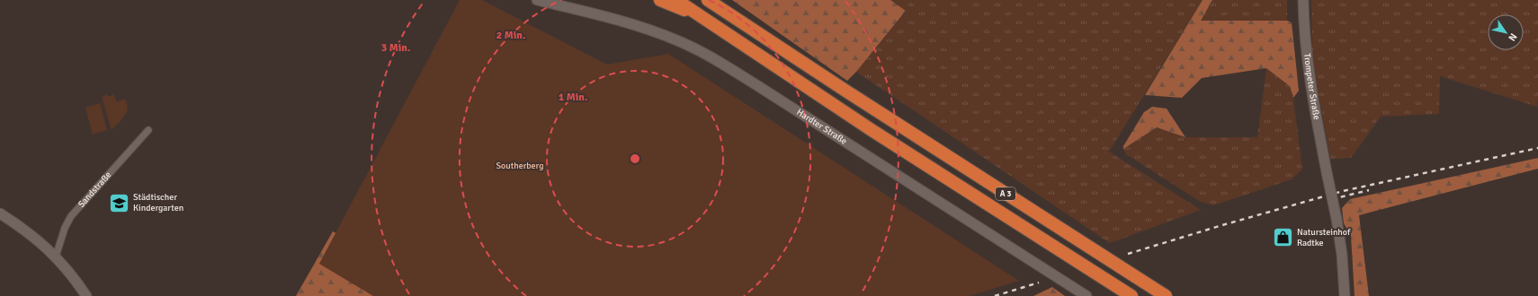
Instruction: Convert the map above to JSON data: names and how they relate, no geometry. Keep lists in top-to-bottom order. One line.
{"streets":{"highway":["A 3"],"main road":["Trompeter Straße","Hardter Straße"],"street":["Sandstraße"]},"parks":["Southerberg"],"places":{"school or university":["Städtischer Kindergarten"],"shop":["Natursteinhof Radtke"]},"north":"bottom right","rings":["2 Min.","3 Min.","1 Min."]}
